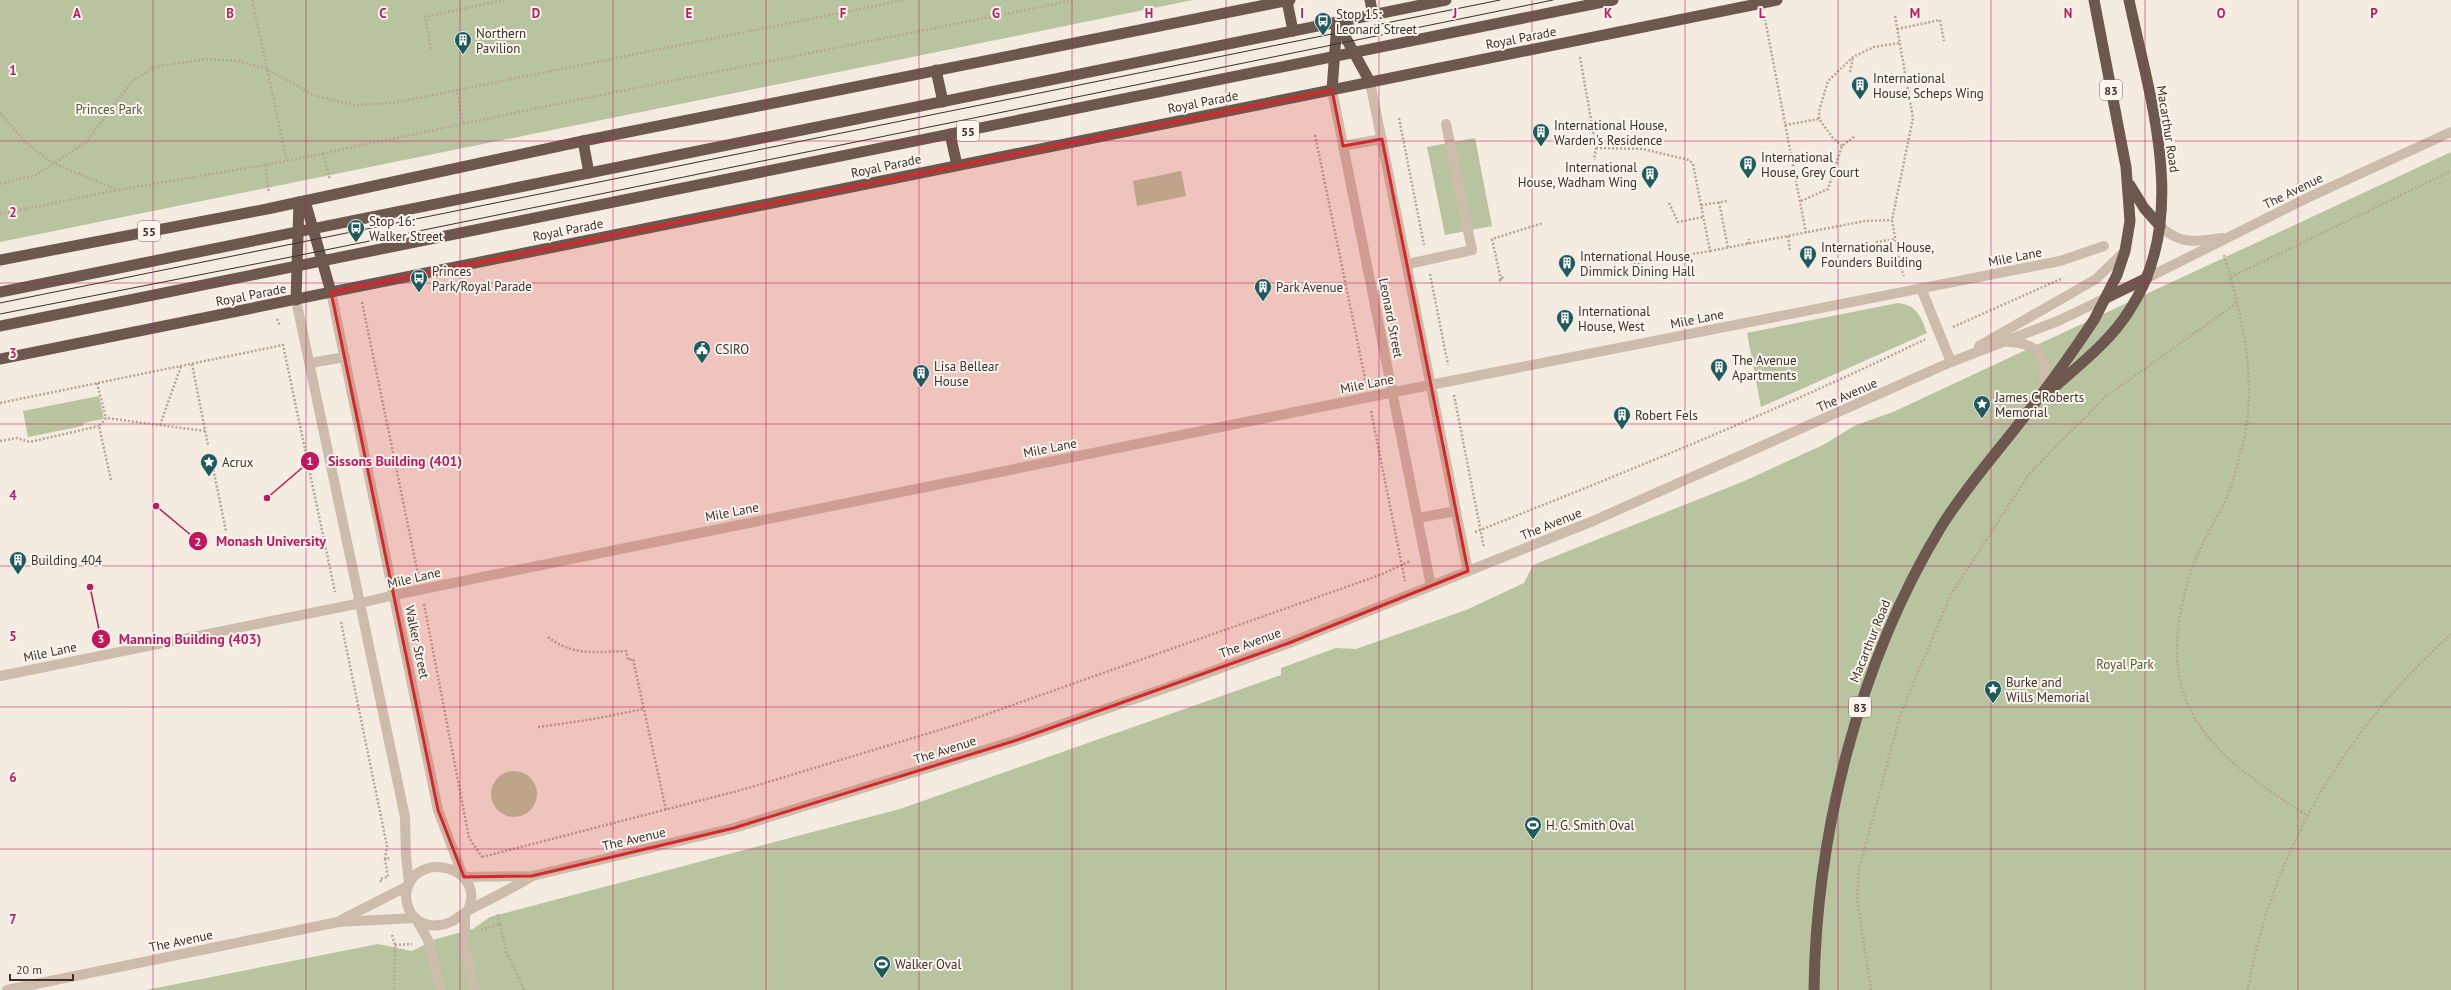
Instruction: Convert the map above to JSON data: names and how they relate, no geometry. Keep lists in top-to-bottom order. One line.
{"streets":{"highway":["Royal Parade","83","Macarthur Road","55"],"street":["The Avenue","Mile Lane","Leonard Street","Walker Street"]},"crossings":[["Royal Parade","Leonard Street"],["Royal Parade","Walker Street"],["Macarthur Road","The Avenue"],["The Avenue","Leonard Street"],["The Avenue","Walker Street"],["Mile Lane","Leonard Street"],["Mile Lane","Walker Street"]],"parks":["Princes Park","Royal Park"],"places":{"bus stop":["Stop 15: Leonard Street","Stop 16: Walker Street","Princes Park/Royal Parade"],"building":["Northern Pavilion","International House, Scheps Wing","International House, Warden's Residence","International House, Grey Court","International House, Wadham Wing","International House, Founders Building","International House, Dimmick Dining Hall","Park Avenue","International House, West","The Avenue Apartments","Lisa Bellear House","Robert Fels","Building 404"],"public building":["CSIRO"],"place":["James C Roberts Memorial","Acrux","Burke and Wills Memorial"],"other":["Sissons Building (401)","Monash University","Manning Building (403)"],"sports":["H. G. Smith Oval","Walker Oval"]},"scale_bar":"20 m","grid":{"columns":["A","B","C","D","E","F","G","H","I","J","K","L","M","N","O","P"],"rows":["1","2","3","4","5","6","7"]}}
